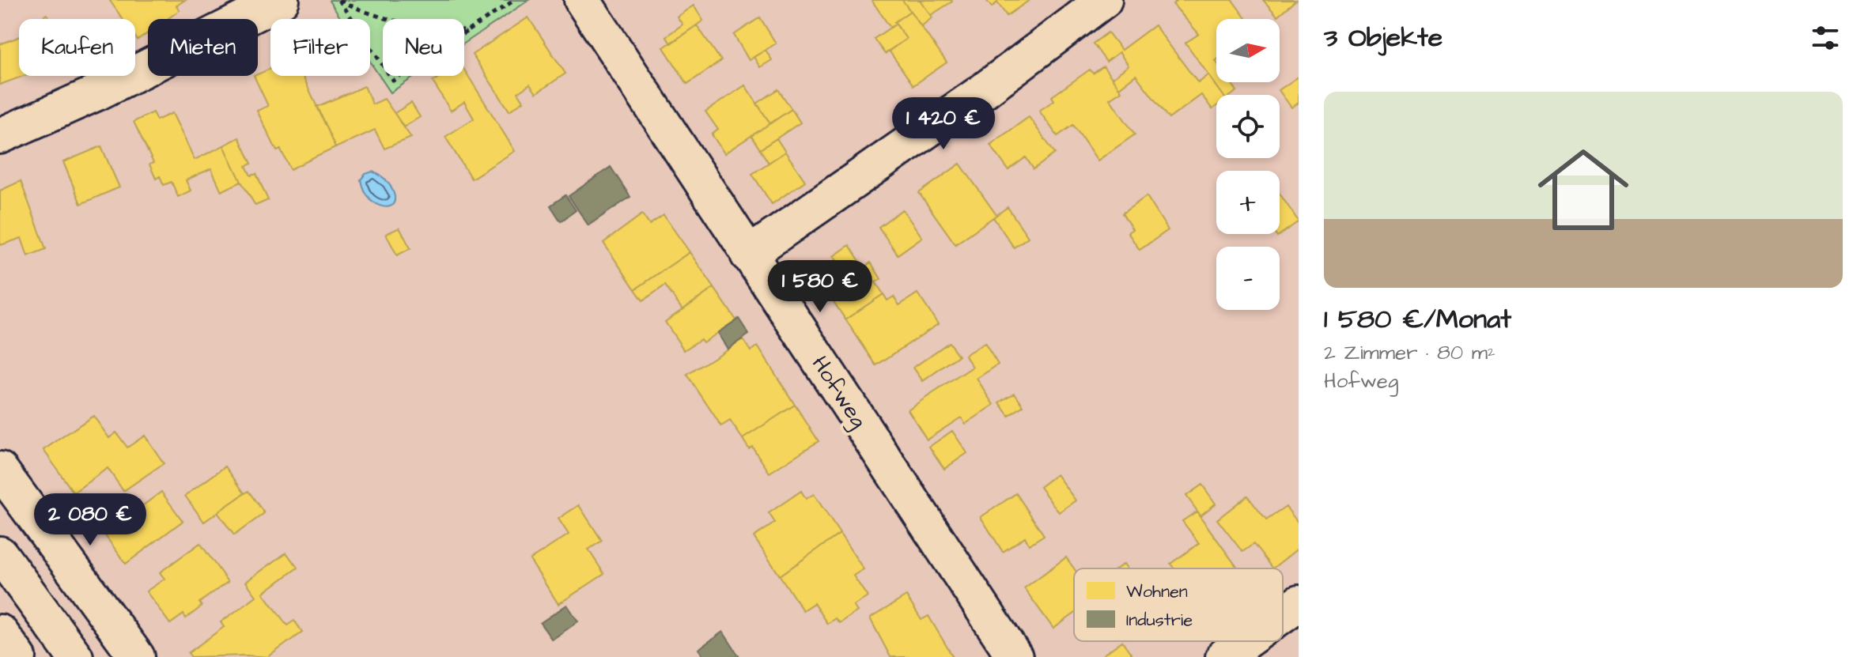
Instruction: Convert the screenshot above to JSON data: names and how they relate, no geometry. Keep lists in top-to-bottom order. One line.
{"streets":{"main road":["Hofweg"]},"legend":["Wohnen","Industrie"],"north":"right","page":{"heading":"3 Objekte","map_buttons":["+","−"],"chip":["Kaufen","Mieten","Filter","Neu"],"list":[{"name":"1 580 €/Monat","note":"2 Zimmer · 80 m² · Hofweg"}],"price":["1 420 €","1 580 €","2 080 €"]}}
